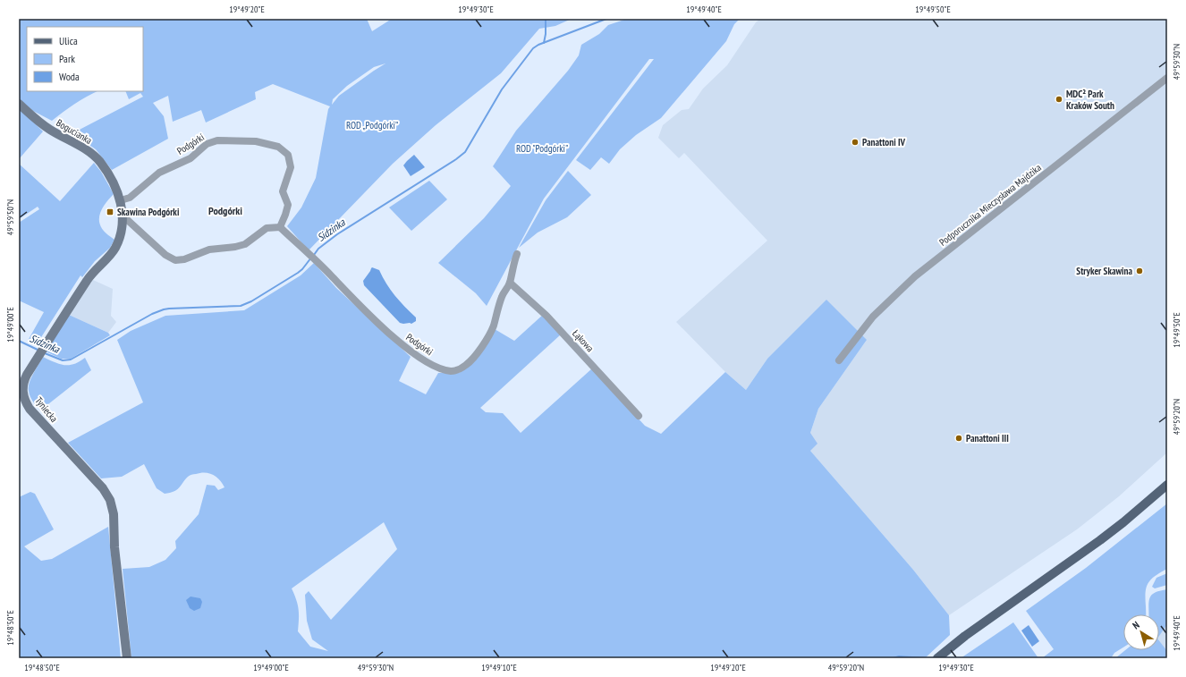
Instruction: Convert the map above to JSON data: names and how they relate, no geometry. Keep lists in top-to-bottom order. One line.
{"streets":{"street":["Bogucianka","Podgórki","Podporucznika Mieczysława Majdzika","Łąkowa","Tyniecka"]},"crossings":[["Bogucianka","Tyniecka"],["Podgórki","Łąkowa"],["Podgórki","Tyniecka"]],"districts":["Podgórki"],"water":["Sidzinka"],"parks":["ROD „Podgórki”","ROD \"Podgórki\""],"places":{"other":["MDC² Park Kraków South","Panattoni IV","Stryker Skawina","Panattoni III"],"transit":["Skawina Podgórki"]},"legend":["Ulica","Park","Woda"],"north":"top left","coordinates":["19°49'20\"E","19°49'30\"E","19°49'40\"E","19°49'50\"E","49°59'30\"N","49°59'50\"N","19°49'00\"E","49°59'20\"N","19°48'50\"E","19°49'10\"E"]}
